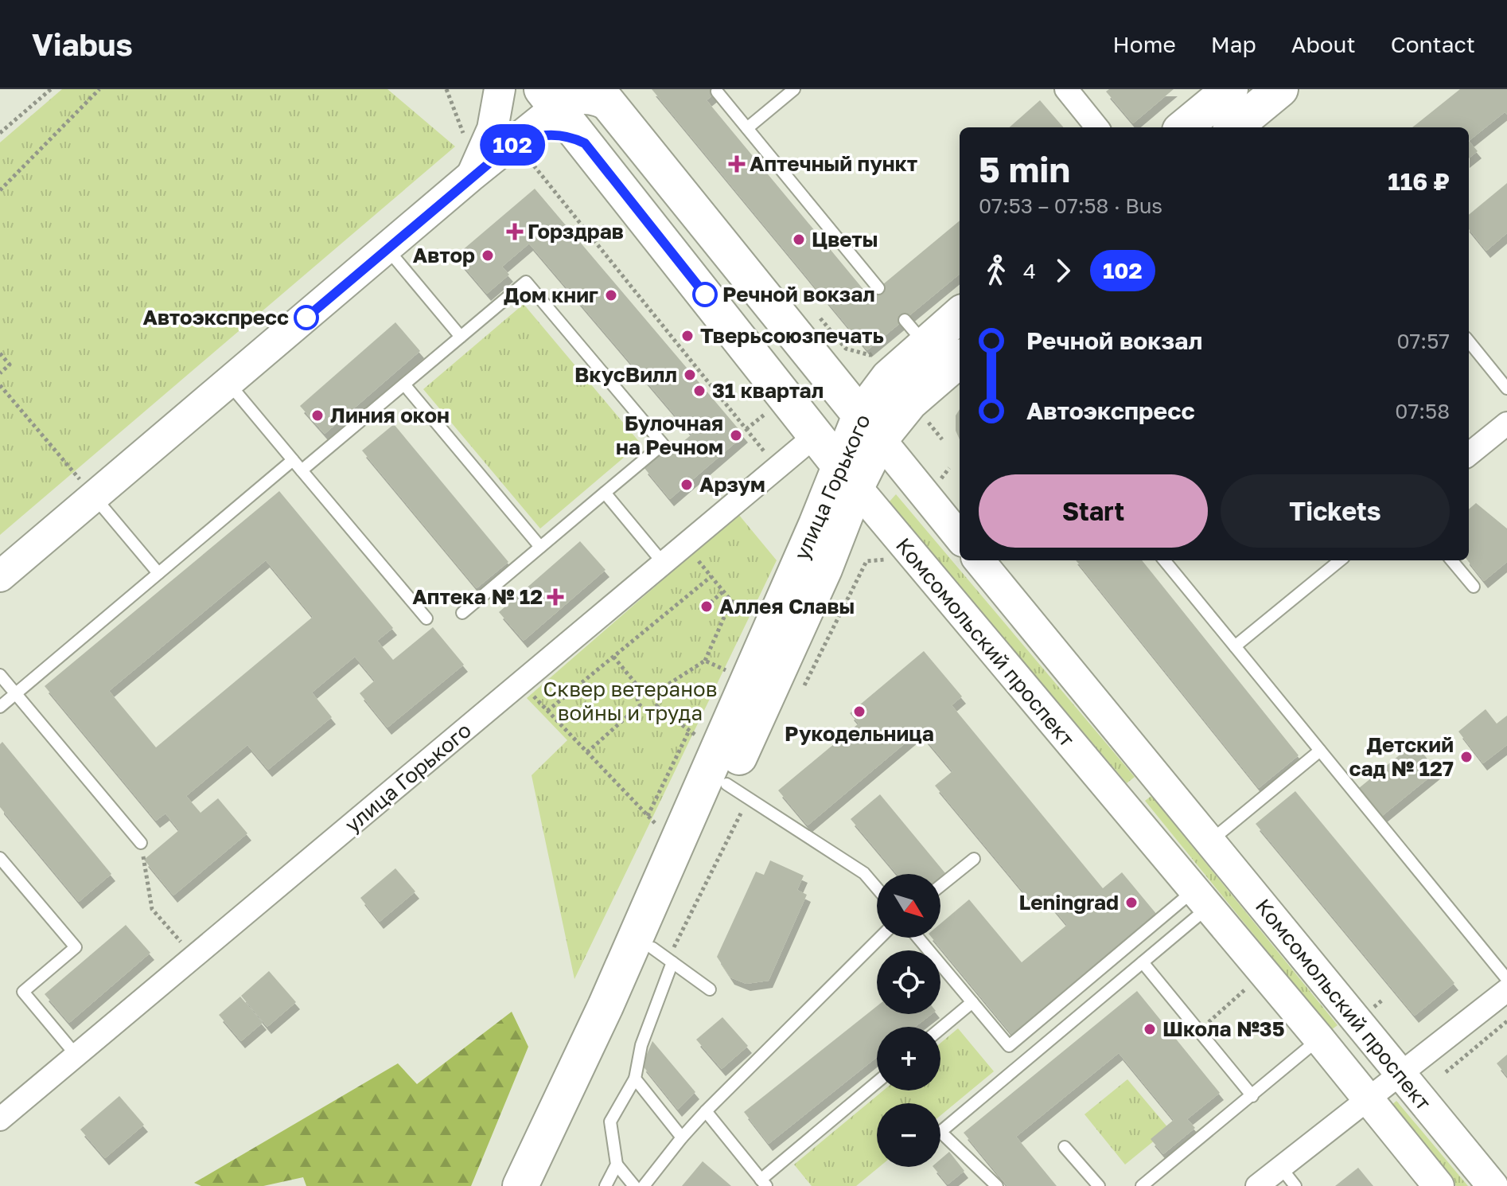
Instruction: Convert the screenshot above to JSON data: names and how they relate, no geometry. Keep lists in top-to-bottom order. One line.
{"streets":{"main road":["улица Горького","Комсомольский проспект"]},"crossings":[["улица Горького","Комсомольский проспект"]],"parks":["Сквер ветеранов войны и труда"],"places":{"health":["Аптечный пункт","Горздрав","Аптека № 12"],"other":["Цветы","Автор","Речной вокзал","Дом книг","Автоэкспресс","Тверьсоюзпечать","ВкусВилл","31 квартал","Линия окон","Булочная на Речном","Арзум","Аллея Славы","Рукодельница","Детский сад № 127","Leningrad","Школа №35"]},"lines":["bus line 102"],"north":"bottom right","page":{"header":"Viabus","nav":["Home","Map","About","Contact"],"on_map":"102","heading":["5 min","07:53 – 07:58 · Bus","116 ₽"],"legs":["4","102"],"list":[{"name":"Речной вокзал","value":"07:57"},{"name":"Автоэкспресс","value":"07:58"}],"buttons":["Start","Tickets"],"map_buttons":["+","−"]}}
